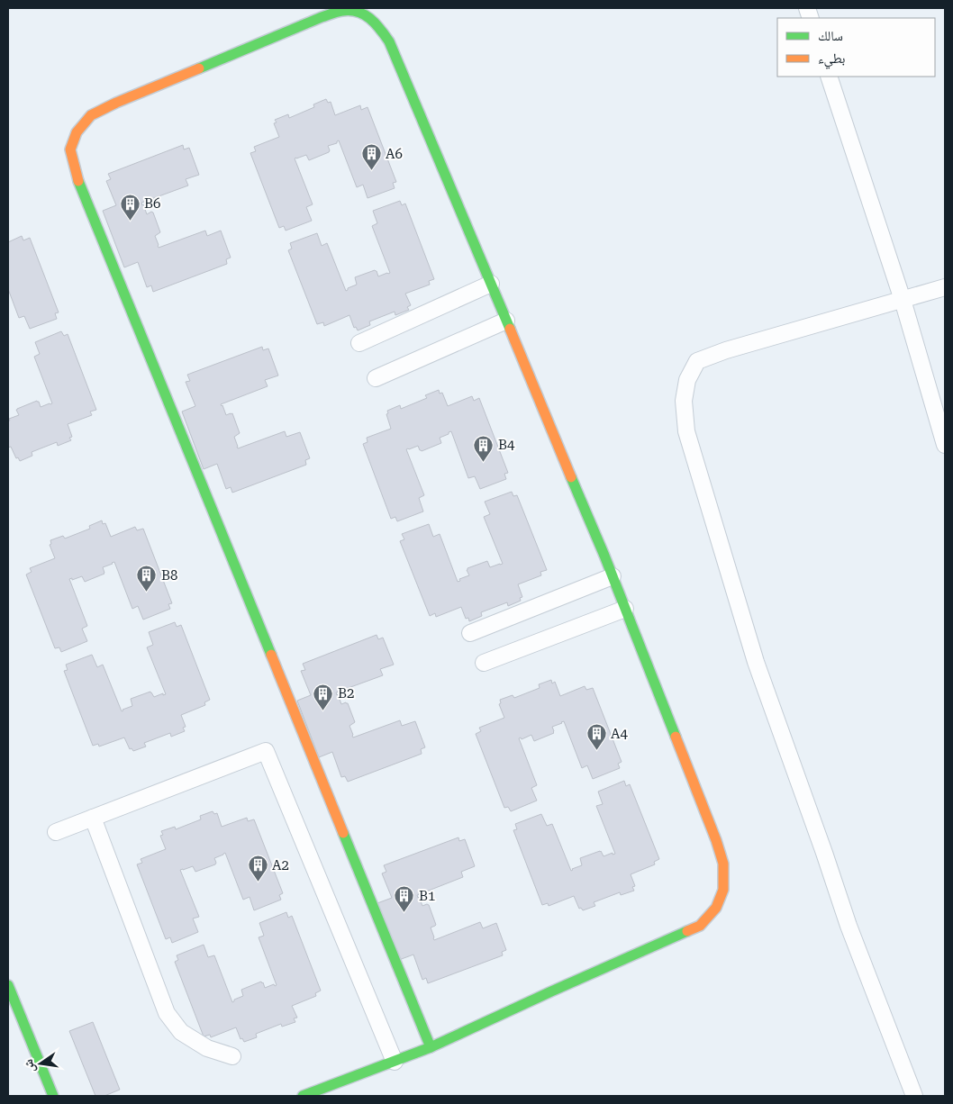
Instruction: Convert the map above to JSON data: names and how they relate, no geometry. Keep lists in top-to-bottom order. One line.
{"places":{"building":["A6","B6","B4","B8","B2","A4","A2","B1"]},"legend":["سالك","بطيء"],"north":"left"}
